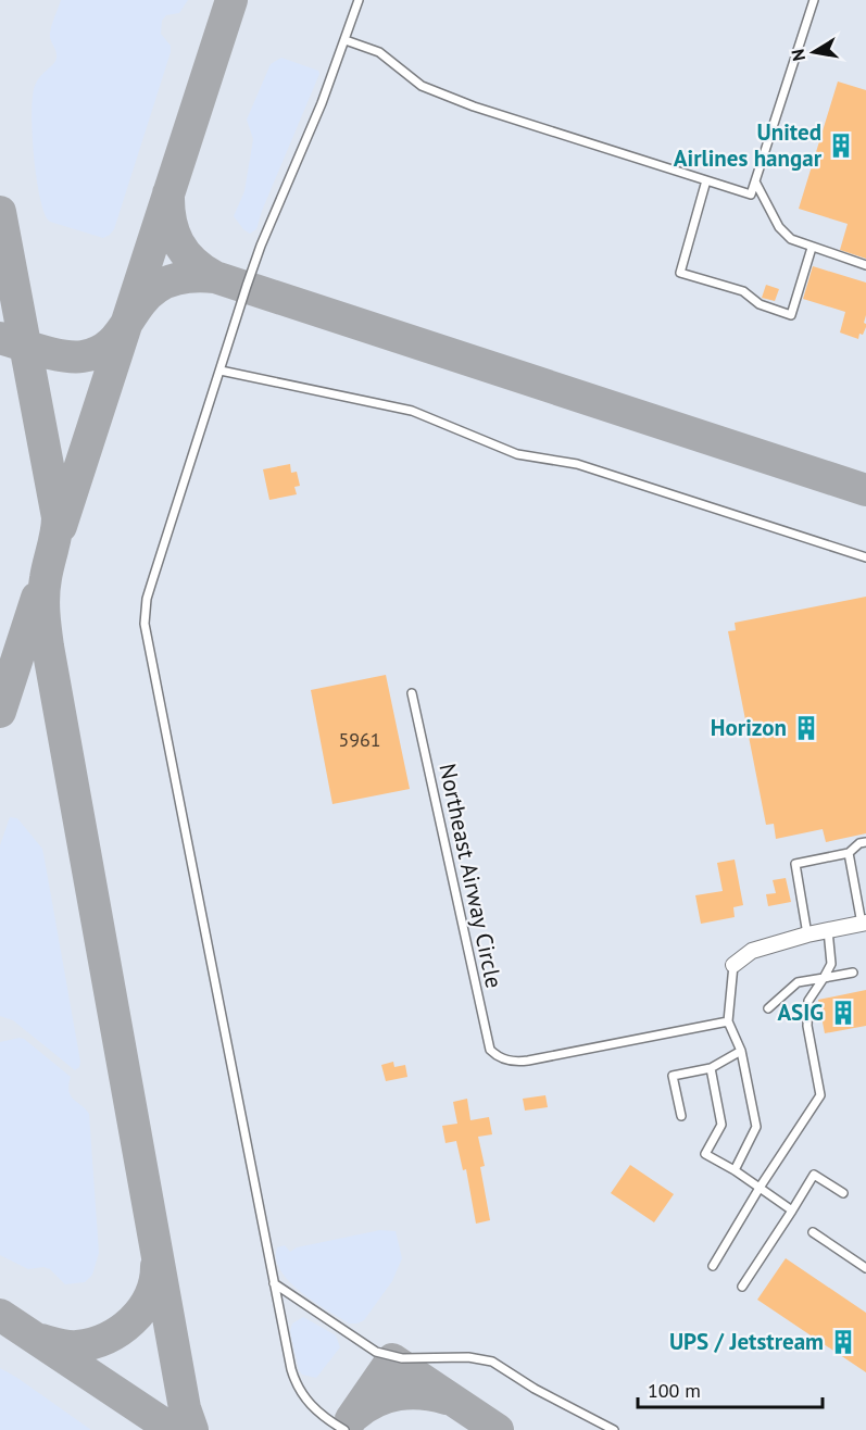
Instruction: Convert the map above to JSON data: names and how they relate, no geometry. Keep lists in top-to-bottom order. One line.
{"streets":{"lane":["Northeast Airway Circle"]},"places":{"building":["United Airlines hangar","Horizon","ASIG","UPS / Jetstream"]},"house_numbers":["5961"],"scale_bar":"100 m","north":"left"}
